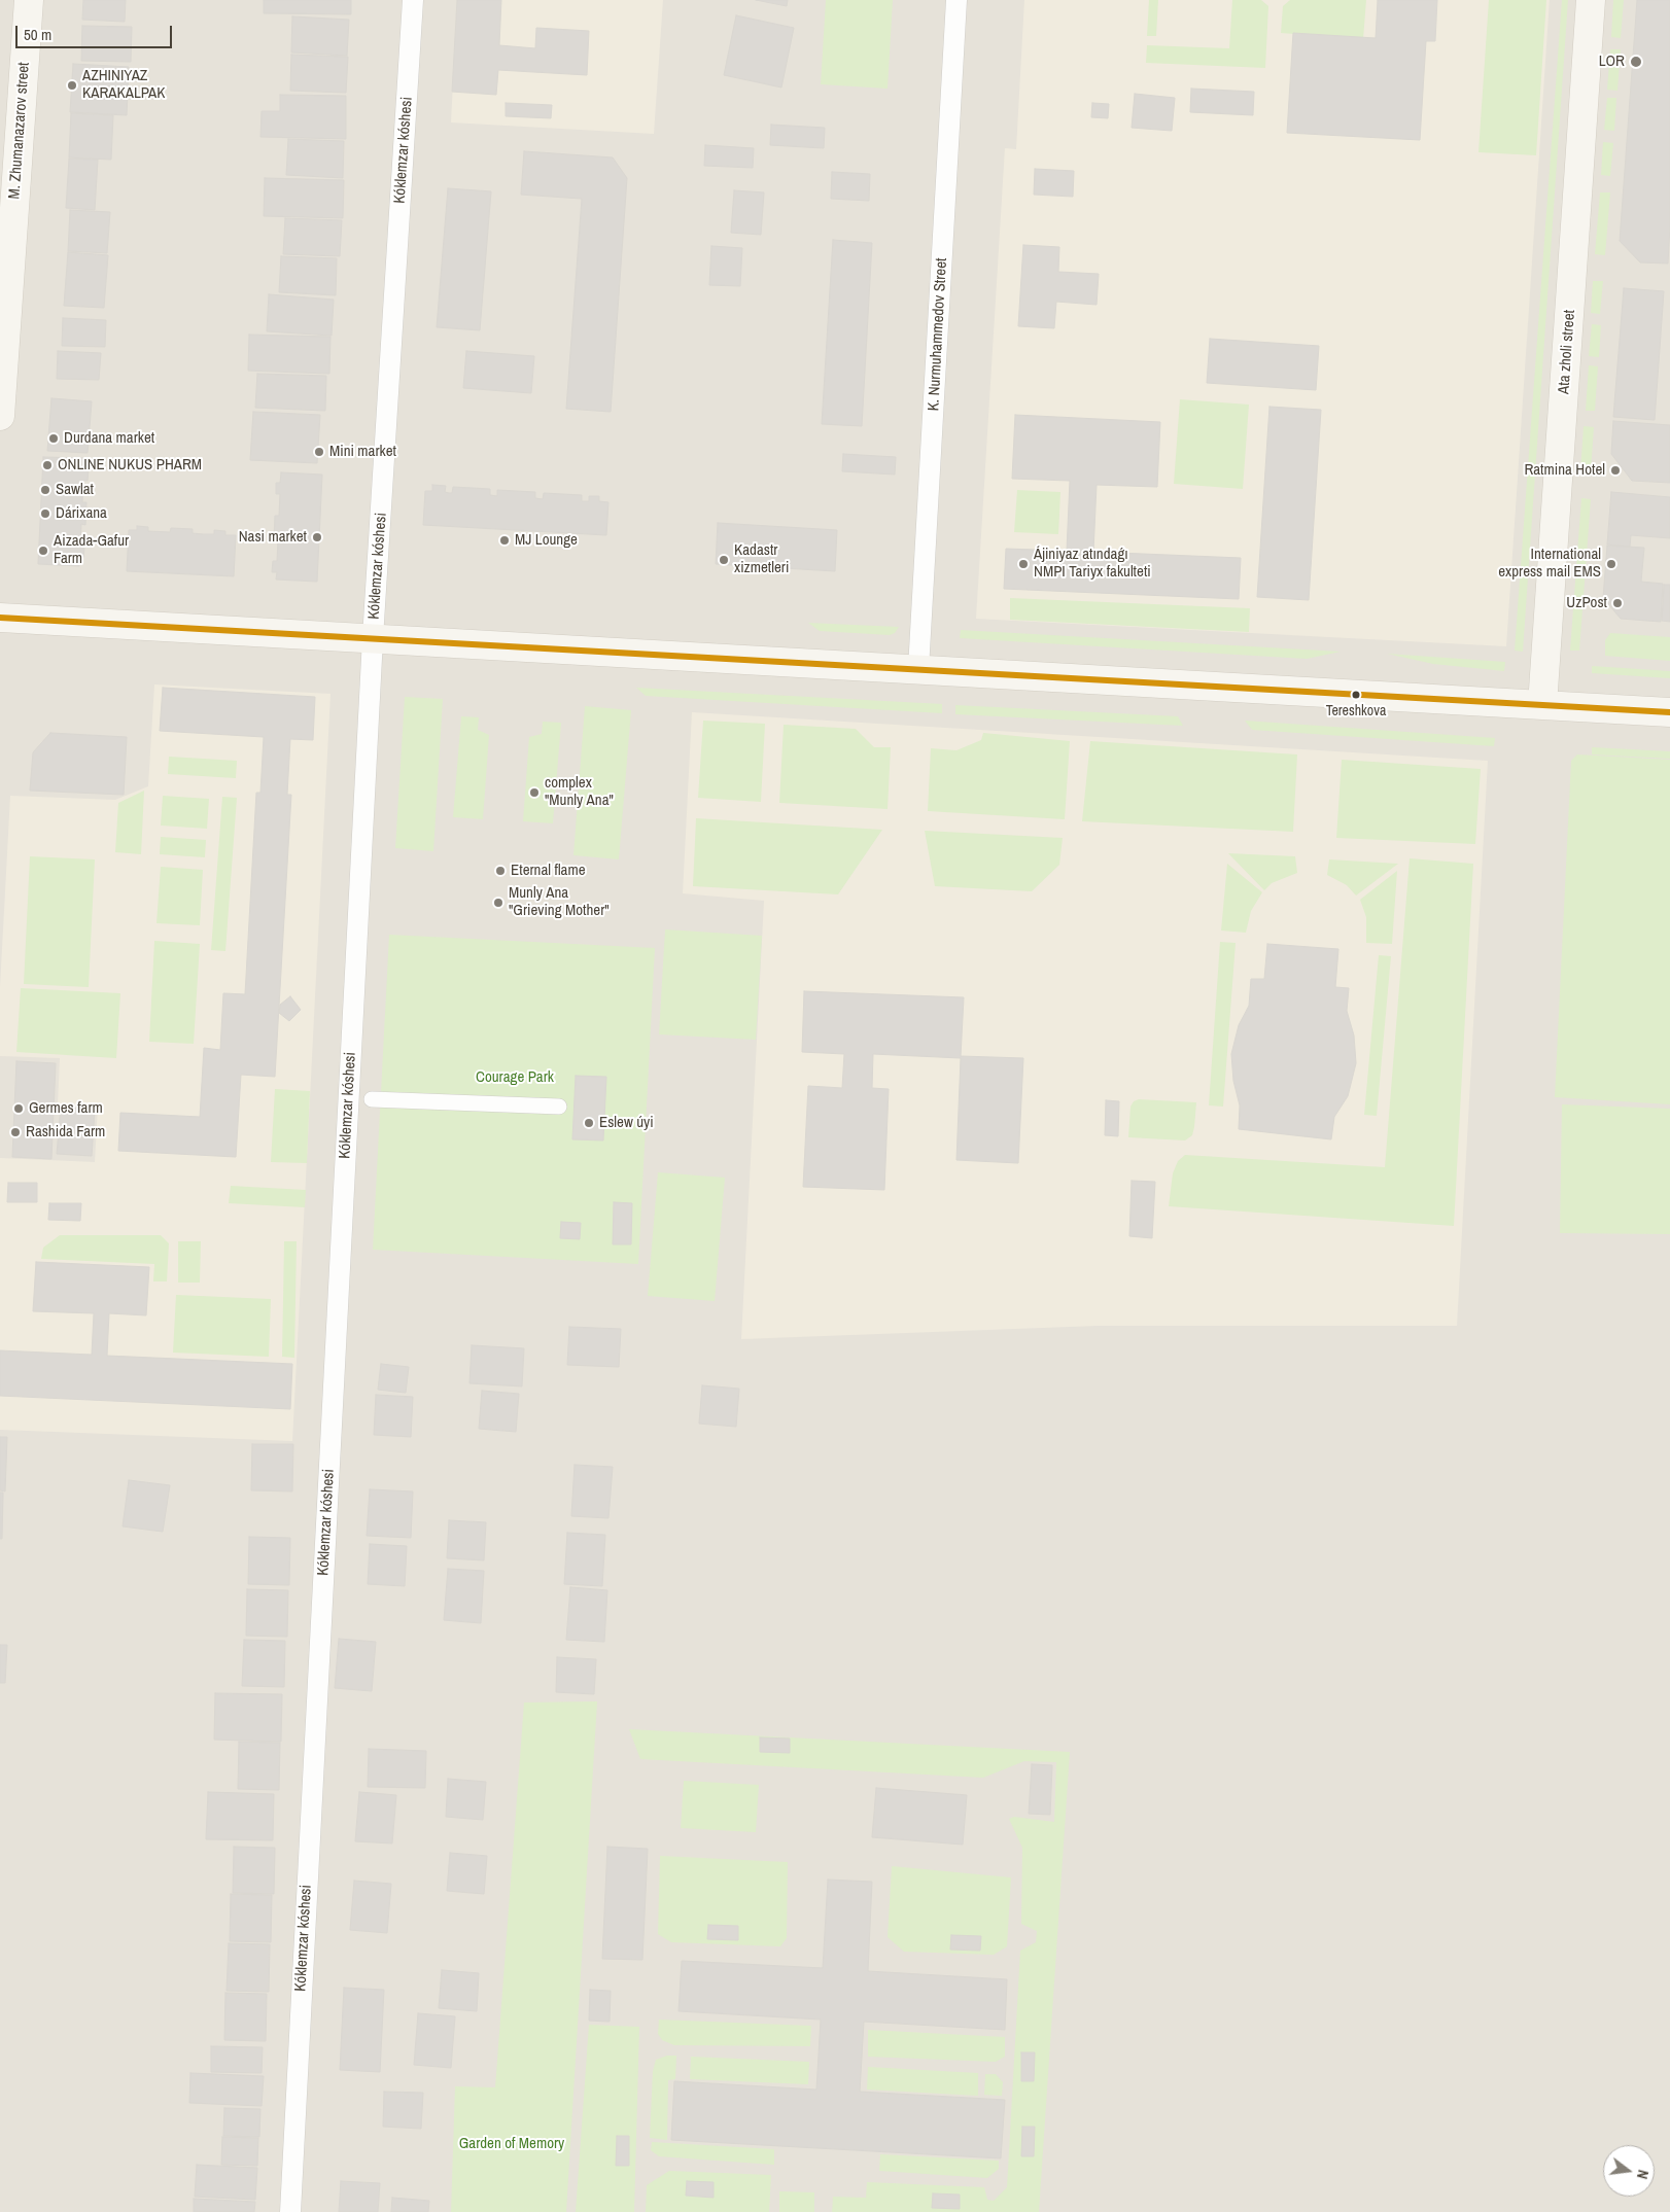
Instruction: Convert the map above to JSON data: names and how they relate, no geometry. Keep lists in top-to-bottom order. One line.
{"streets":{"main road":["M. Zhumanazarov street","Ata zholi street"],"street":["Kóklemzar kóshesi","K. Nurmuhammedov Street"]},"parks":["Courage Park","Garden of Memory"],"places":["LOR","AZHINIYAZ KARAKALPAK","Durdana market","Mini market","ONLINE NUKUS PHARM","Ratmina Hotel","Sawlat","Dárixana","Nasi market","MJ Lounge","Aizada-Gafur Farm","Kadastr xizmetleri","Ájiniyaz atındaǵı NMPI Tariyx fakulteti","International express mail EMS","UzPost","Tereshkova","complex \"Munly Ana\"","Eternal flame","Munly Ana \"Grieving Mother\"","Germes farm","Eslew úyi","Rashida Farm"],"scale_bar":"50 m","north":"right"}
